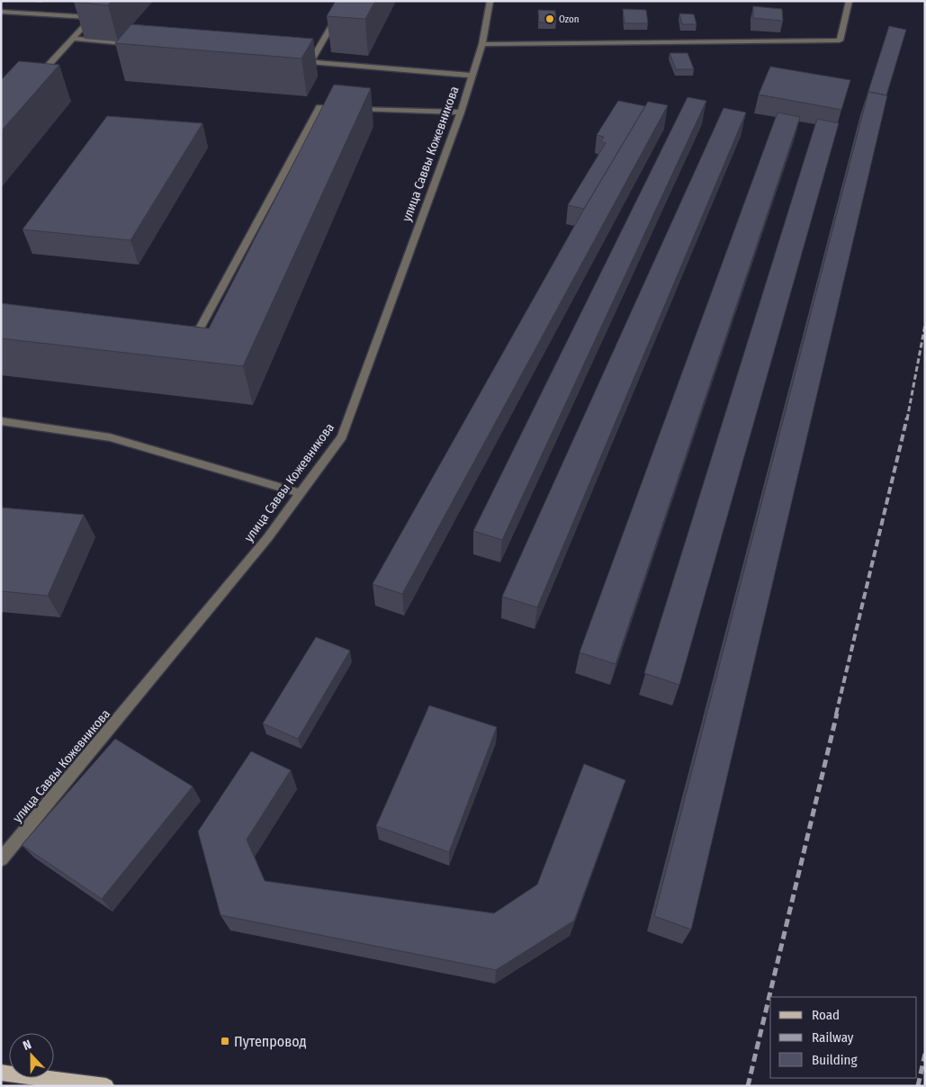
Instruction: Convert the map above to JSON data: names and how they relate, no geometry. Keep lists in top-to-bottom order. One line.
{"streets":{"street":["улица Саввы Кожевникова"]},"places":{"other":["Ozon"],"transit":["Путепровод"]},"legend":["Road","Railway","Building"],"north":"top"}
